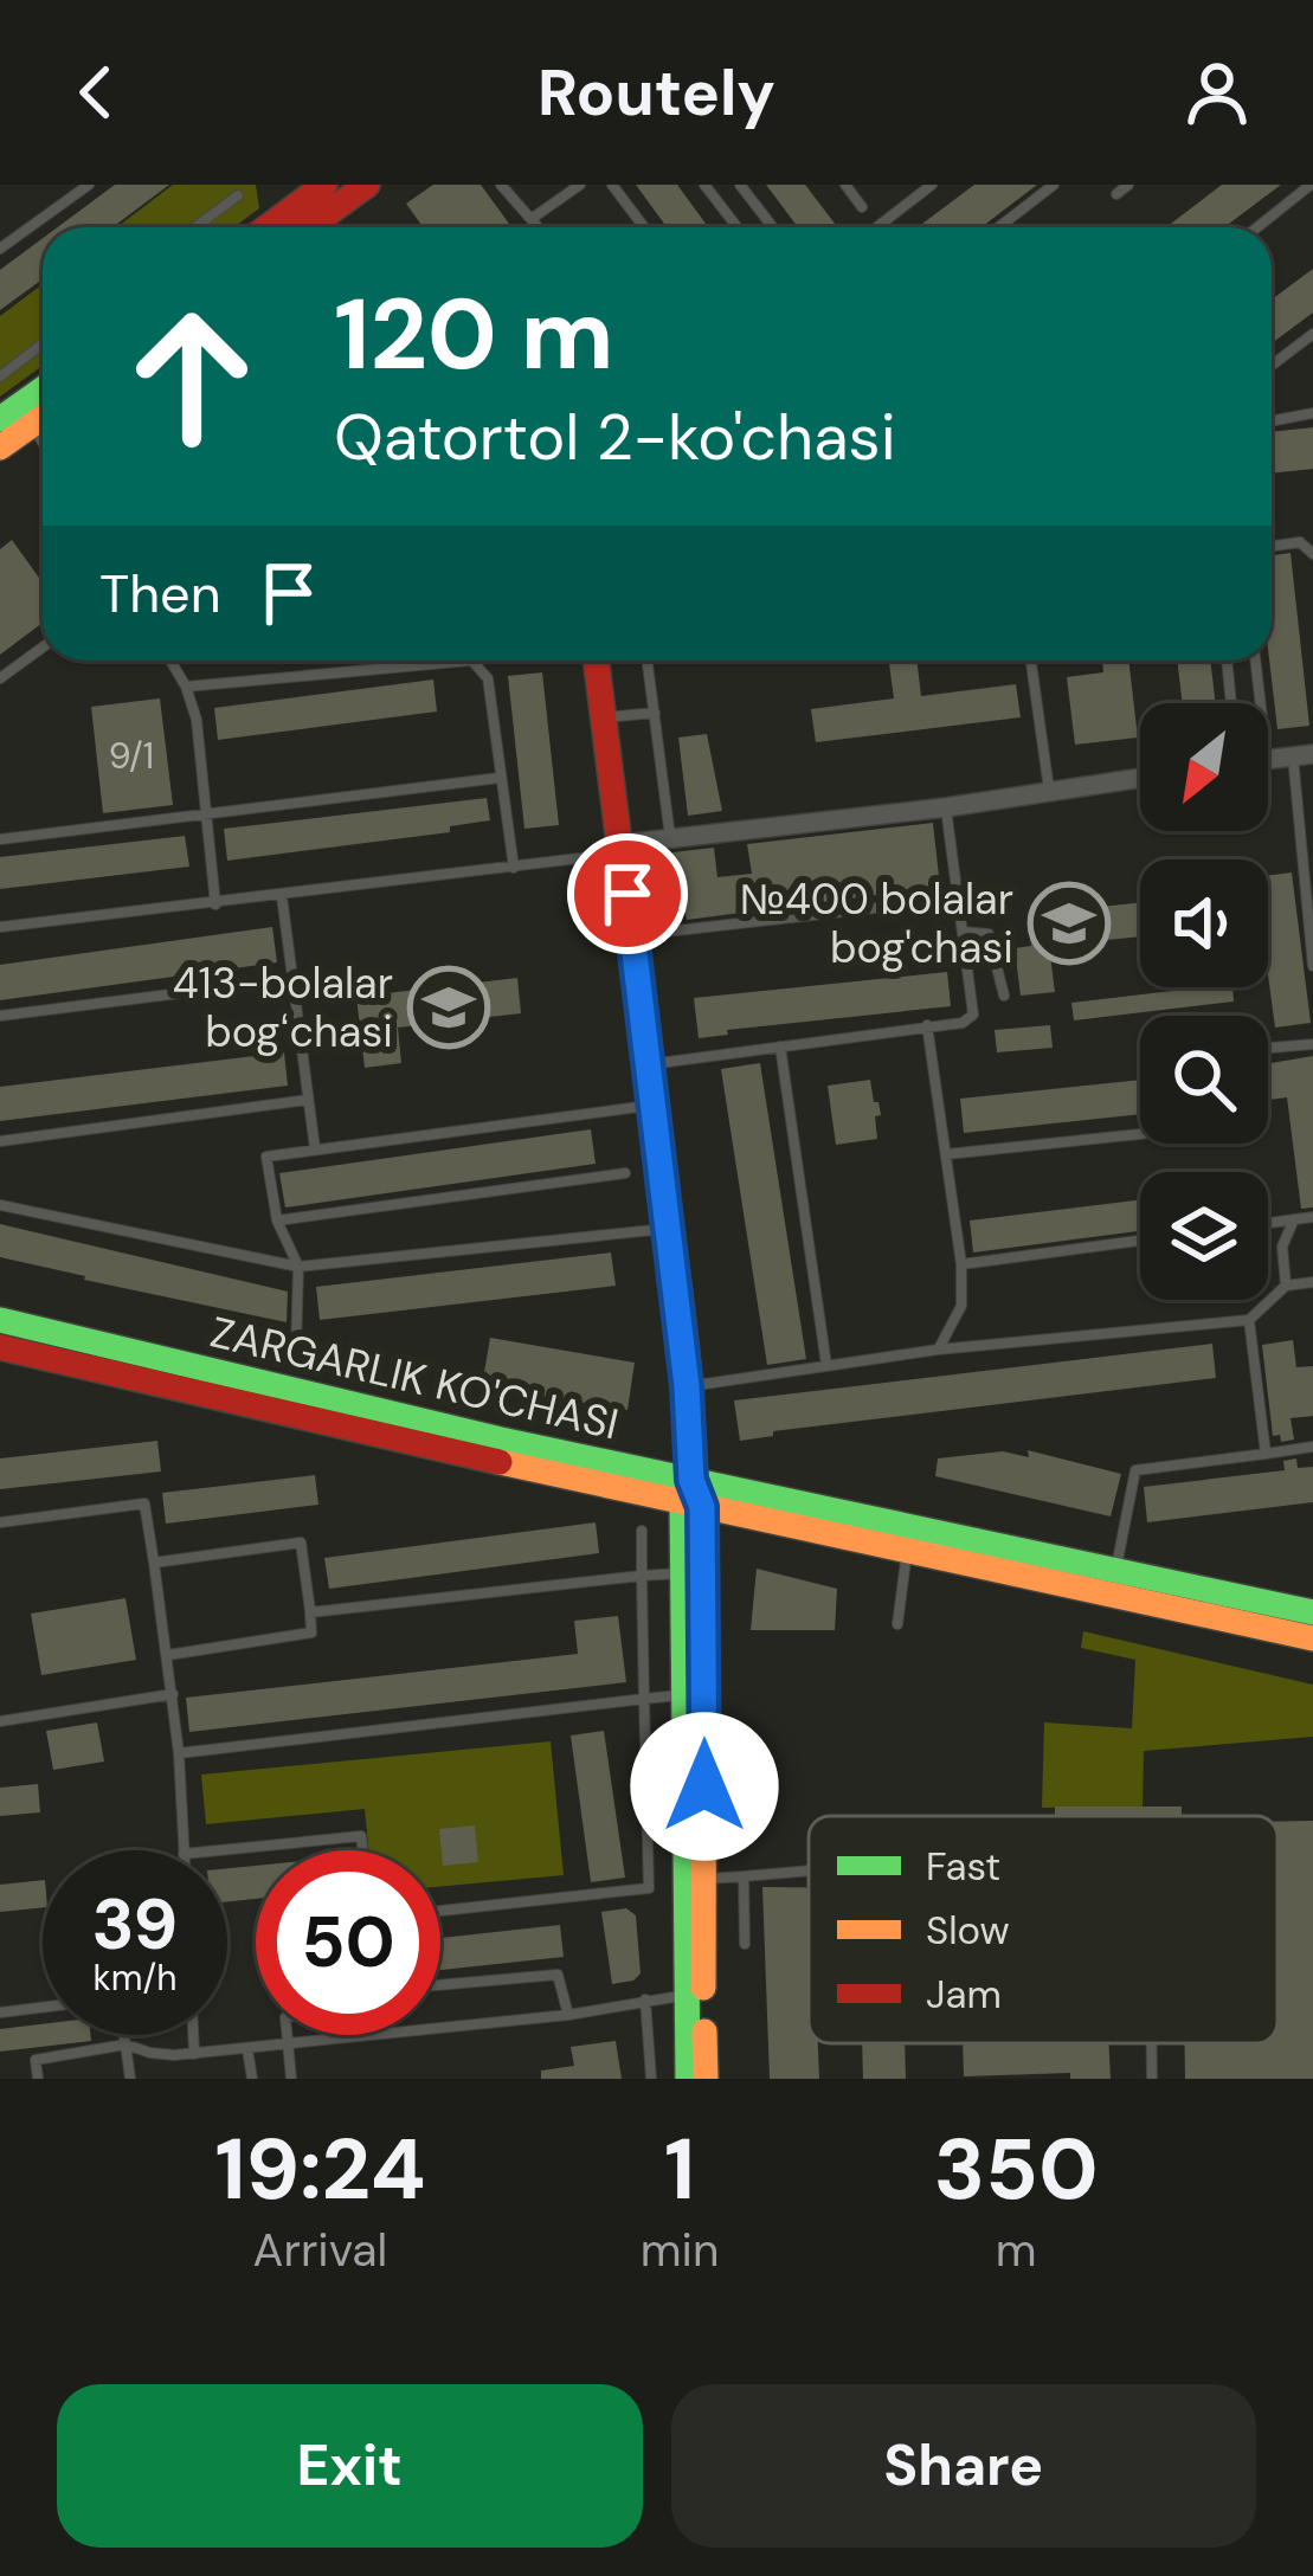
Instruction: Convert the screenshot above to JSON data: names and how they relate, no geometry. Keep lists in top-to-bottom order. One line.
{"streets":{"main road":["ZARGARLIK KO'CHASI"]},"places":{"school or university":["№400 bolalar bog'chasi","413-bolalar bogʻchasi"]},"house_numbers":["9/1"],"legend":["Fast","Slow","Jam"],"north":"bottom left","page":{"header":"Routely","turn":["120 m","Qatortol 2-ko'chasi"],"then":"Then","speed":"39 km/h","limit":"50","eta":["19:24","Arrival","1","min","350","m"],"buttons":["Exit","Share"]}}
